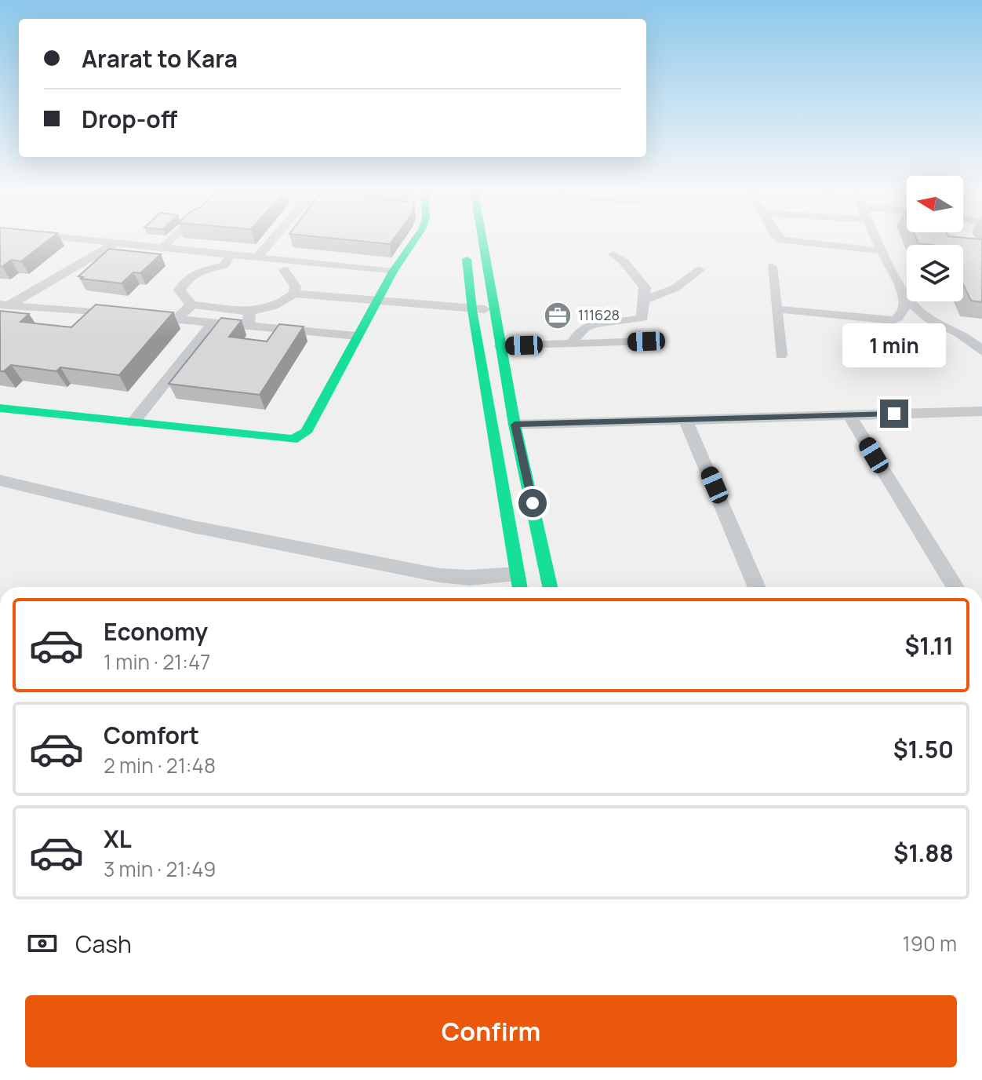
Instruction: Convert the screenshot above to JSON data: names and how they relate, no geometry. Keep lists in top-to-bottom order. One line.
{"places":{"office":["111628"]},"north":"left","page":{"banner":["Ararat to Kara","Drop-off"],"bubble":"1 min","list":[{"name":"Economy","note":"1 min · 21:47","value":"$1.11"},{"name":"Comfort","note":"2 min · 21:48","value":"$1.50"},{"name":"XL","note":"3 min · 21:49","value":"$1.88"}],"pay":["Cash","190 m"],"buttons":"Confirm"}}
